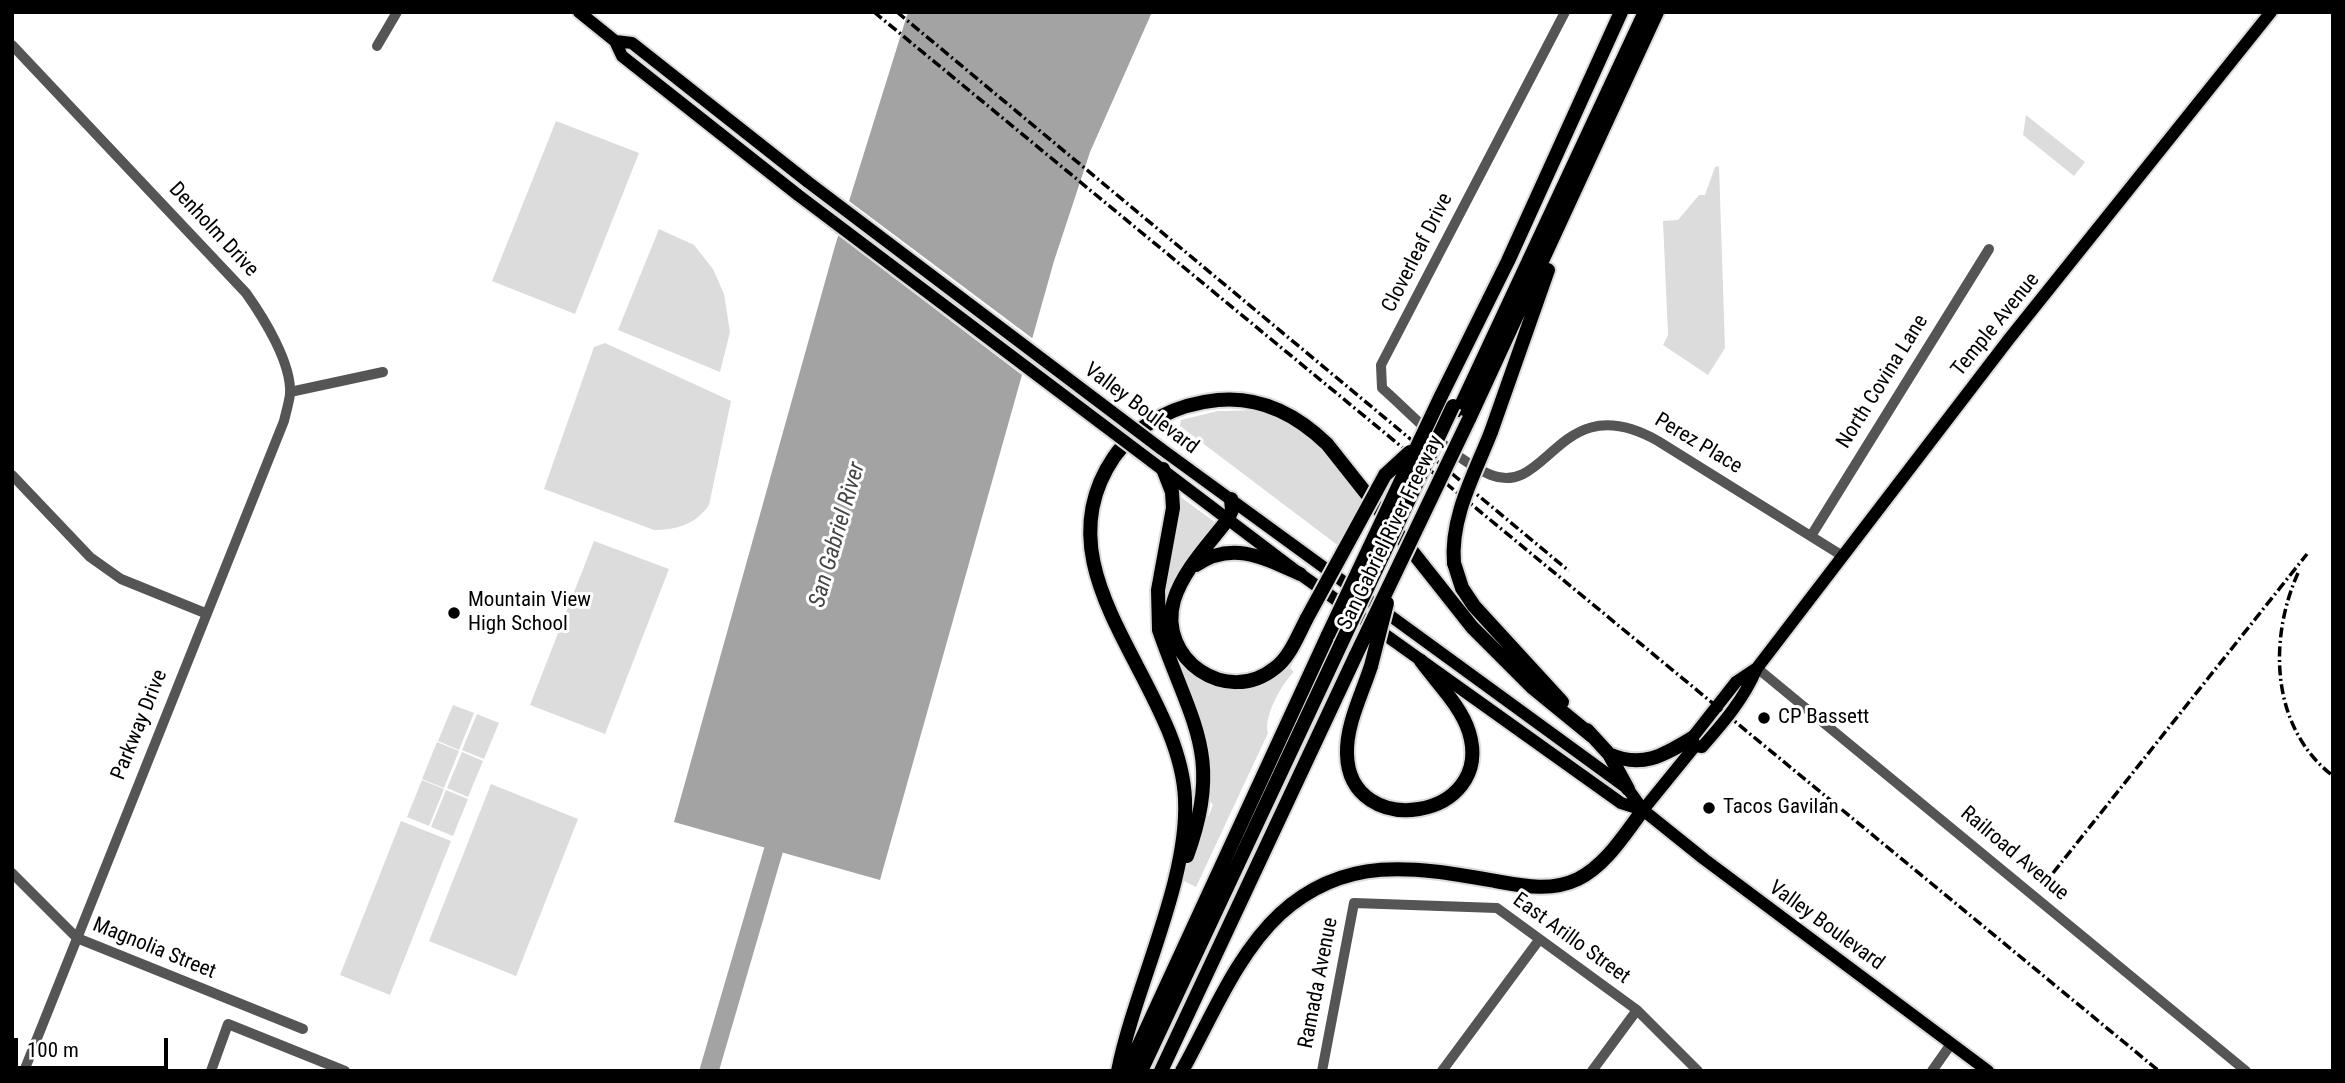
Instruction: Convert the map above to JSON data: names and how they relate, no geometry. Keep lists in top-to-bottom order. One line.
{"streets":{"highway":["San Gabriel River Freeway"],"main road":["Temple Avenue","Valley Boulevard"],"street":["Denholm Drive","Cloverleaf Drive","North Covina Lane","Perez Place","Parkway Drive","Railroad Avenue","East Arillo Street","Magnolia Street","Ramada Avenue"]},"crossings":[["Denholm Drive","Parkway Drive"],["Cloverleaf Drive","Perez Place"],["Temple Avenue","Valley Boulevard"],["Temple Avenue","Perez Place"],["Temple Avenue","Railroad Avenue"],["North Covina Lane","Perez Place"],["Parkway Drive","Magnolia Street"],["East Arillo Street","Ramada Avenue"]],"water":["San Gabriel River"],"places":["Mountain View High School","CP Bassett","Tacos Gavilan"],"scale_bar":"100 m"}
